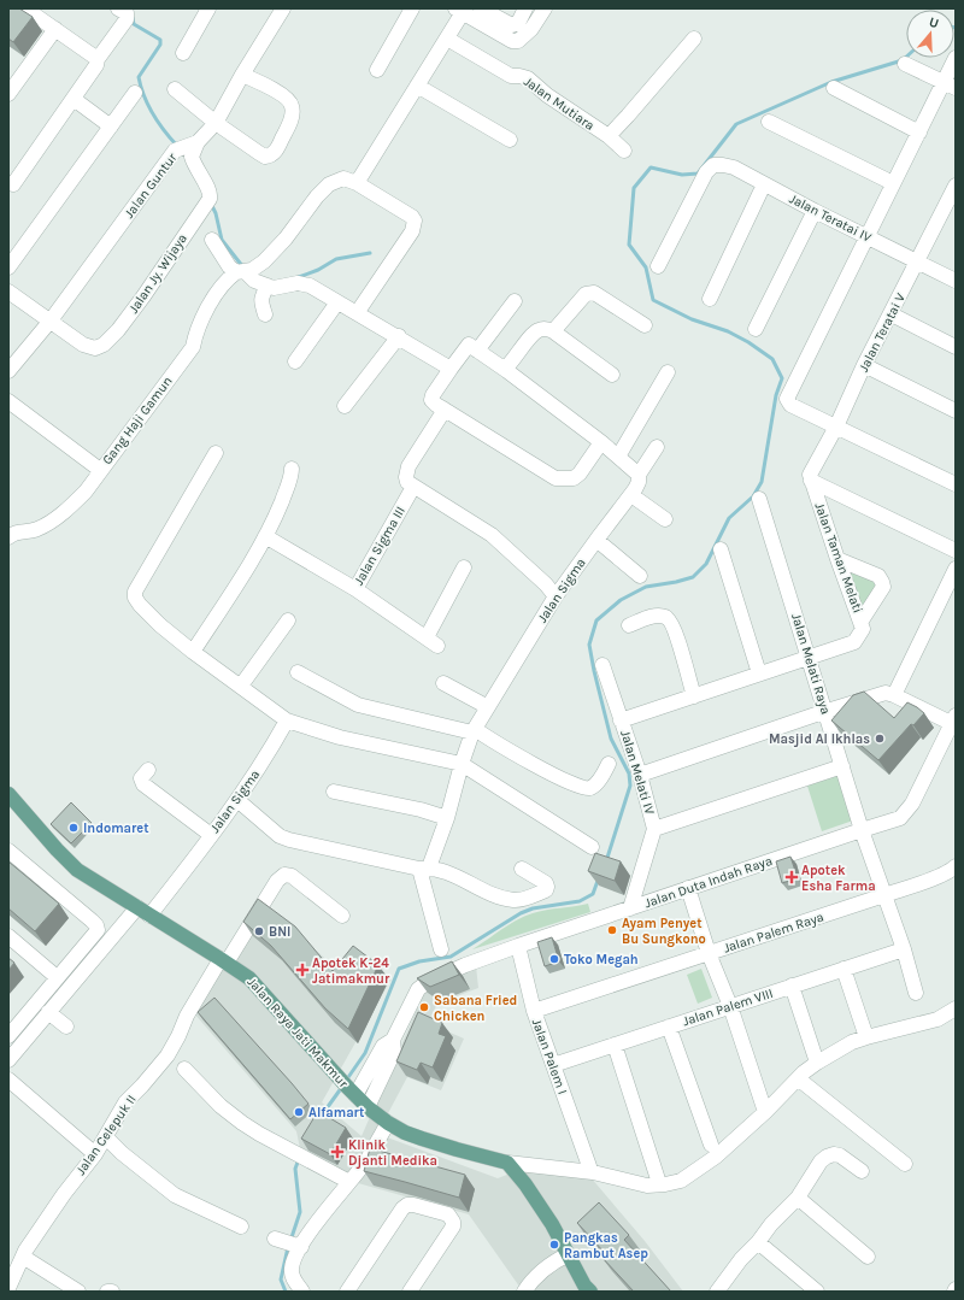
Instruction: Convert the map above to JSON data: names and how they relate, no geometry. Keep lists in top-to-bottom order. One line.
{"streets":{"main road":["Jalan Raya Jati Makmur"],"street":["Jalan Mutiara","Jalan Guntur","Jalan Teratai IV","Jalan Jy. Wijaya","Jalan Teratai V","Gang Haji Gamun","Jalan Sigma III","Jalan Taman Melati","Jalan Sigma","Jalan Melati Raya","Jalan Melati IV","Jalan Duta Indah Raya","Jalan Palem Raya","Jalan Palem VIII","Jalan Palem I","Jalan Celepuk II"]},"crossings":[["Jalan Guntur","Jalan Jy. Wijaya"],["Jalan Teratai IV","Jalan Teratai V"],["Jalan Teratai V","Jalan Taman Melati"],["Jalan Taman Melati","Jalan Melati Raya"],["Jalan Taman Melati","Jalan Melati IV"],["Jalan Sigma","Jalan Raya Jati Makmur"],["Jalan Melati Raya","Jalan Duta Indah Raya"],["Jalan Melati Raya","Jalan Palem Raya"],["Jalan Melati Raya","Jalan Palem VIII"],["Jalan Melati IV","Jalan Duta Indah Raya"],["Jalan Duta Indah Raya","Jalan Raya Jati Makmur"],["Jalan Duta Indah Raya","Jalan Palem I"],["Jalan Palem Raya","Jalan Palem I"],["Jalan Palem VIII","Jalan Palem I"],["Jalan Raya Jati Makmur","Jalan Celepuk II"]],"places":{"other":["Masjid Al Ikhlas","Indomaret","Ayam Penyet Bu Sungkono","BNI","Toko Megah","Sabana Fried Chicken","Alfamart","Pangkas Rambut Asep"],"health":["Apotek Esha Farma","Apotek K-24 Jatimakmur","Klinik Djanti Medika"]},"north":"top"}
